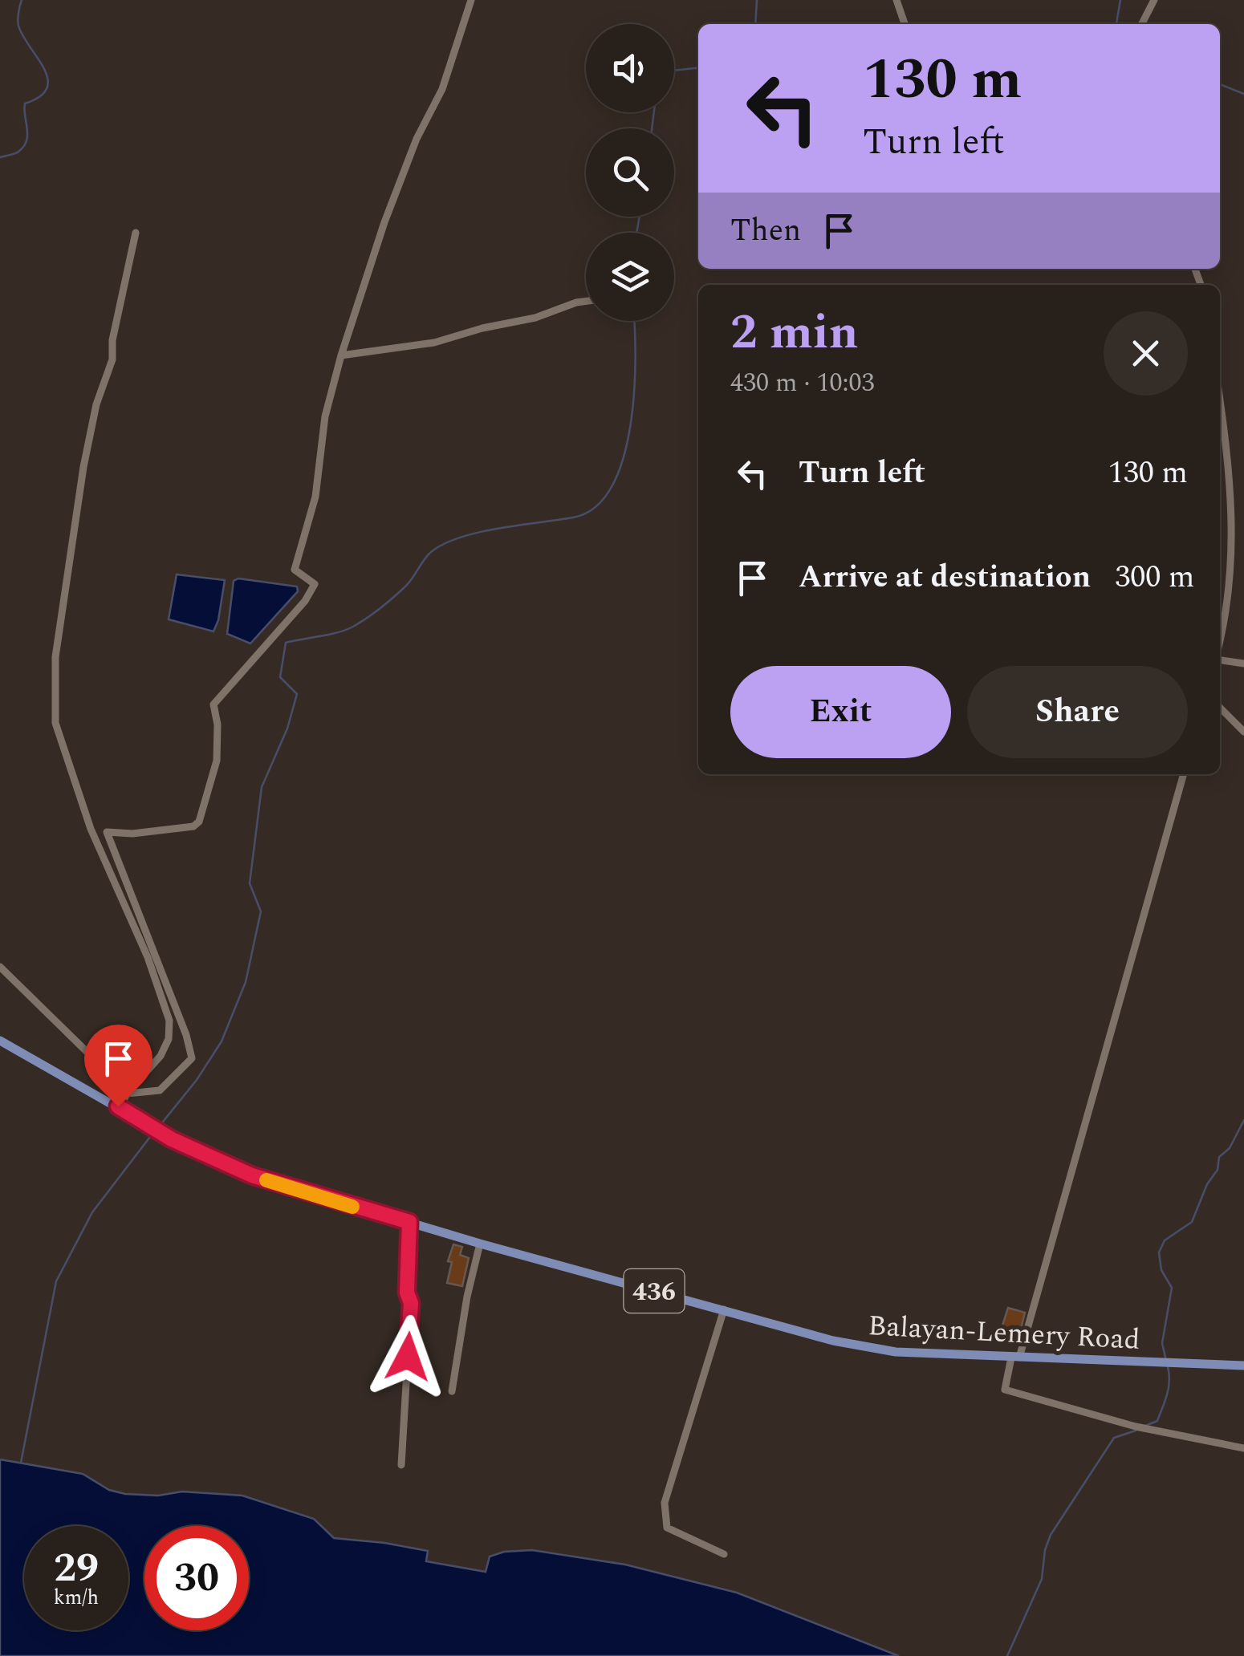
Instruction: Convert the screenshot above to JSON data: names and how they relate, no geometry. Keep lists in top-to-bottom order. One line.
{"streets":{"main road":["436","Balayan-Lemery Road"]},"page":{"turn":["130 m","Turn left"],"then":"Then","heading":["2 min","430 m · 10:03"],"list":[{"name":"Turn left","value":"130 m"},{"name":"Arrive at destination","value":"300 m"}],"buttons":["Exit","Share"],"speed":"29 km/h","limit":"30"}}
